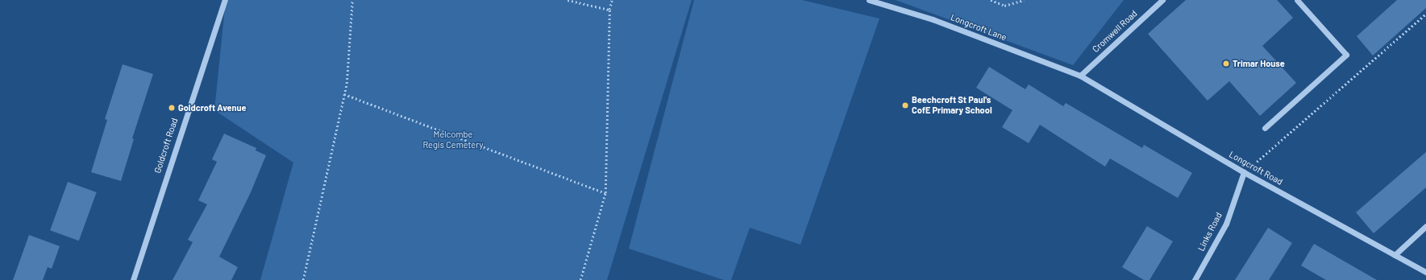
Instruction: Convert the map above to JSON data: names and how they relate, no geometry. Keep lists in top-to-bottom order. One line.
{"streets":{"street":["Longcroft Lane","Cromwell Road","Goldcroft Road","Longcroft Road","Links Road"]},"crossings":[["Longcroft Lane","Cromwell Road"],["Longcroft Lane","Longcroft Road"],["Cromwell Road","Longcroft Road"],["Longcroft Road","Links Road"]],"parks":["Melcombe Regis Cemetery"],"places":["Trimar House","Beechcroft St Paul's CofE Primary School","Goldcroft Avenue"]}
